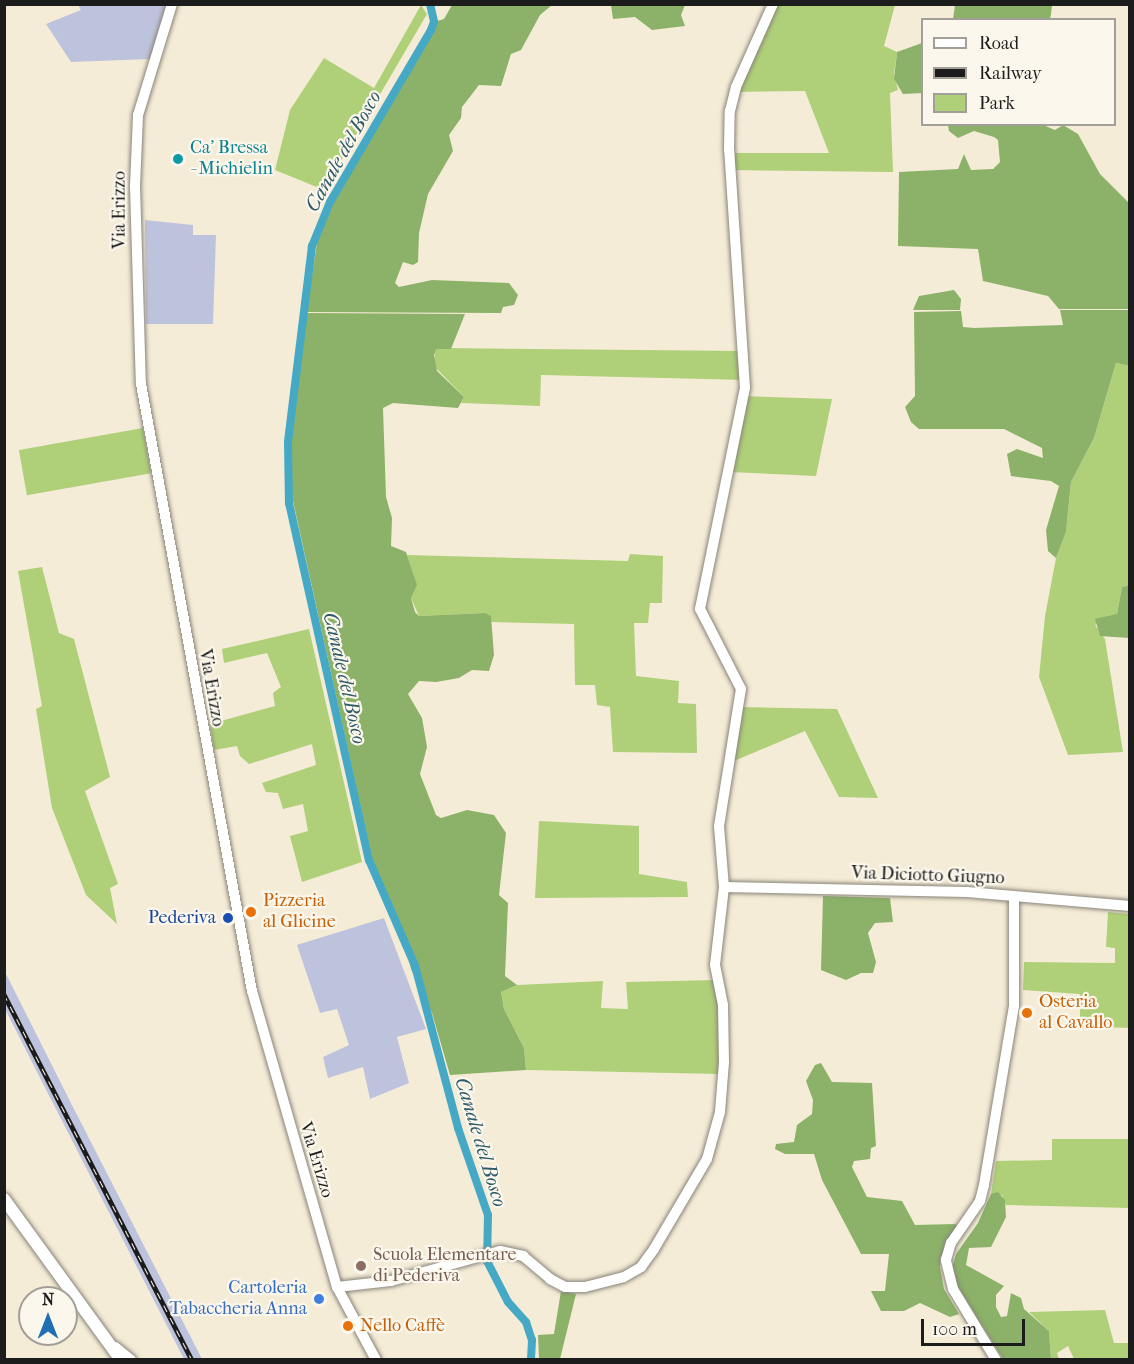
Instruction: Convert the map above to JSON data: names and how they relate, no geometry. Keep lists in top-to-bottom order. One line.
{"streets":{"main road":["Via Erizzo","Via Diciotto Giugno"]},"water":["Canale del Bosco"],"places":["Ca' Bressa - Michielin","Pizzeria al Glicine","Pederiva","Osteria al Cavallo","Scuola Elementare di Pederiva","Cartoleria Tabaccheria Anna","Nello Caffè"],"legend":["Road","Railway","Park"],"scale_bar":"100 m","north":"top"}
